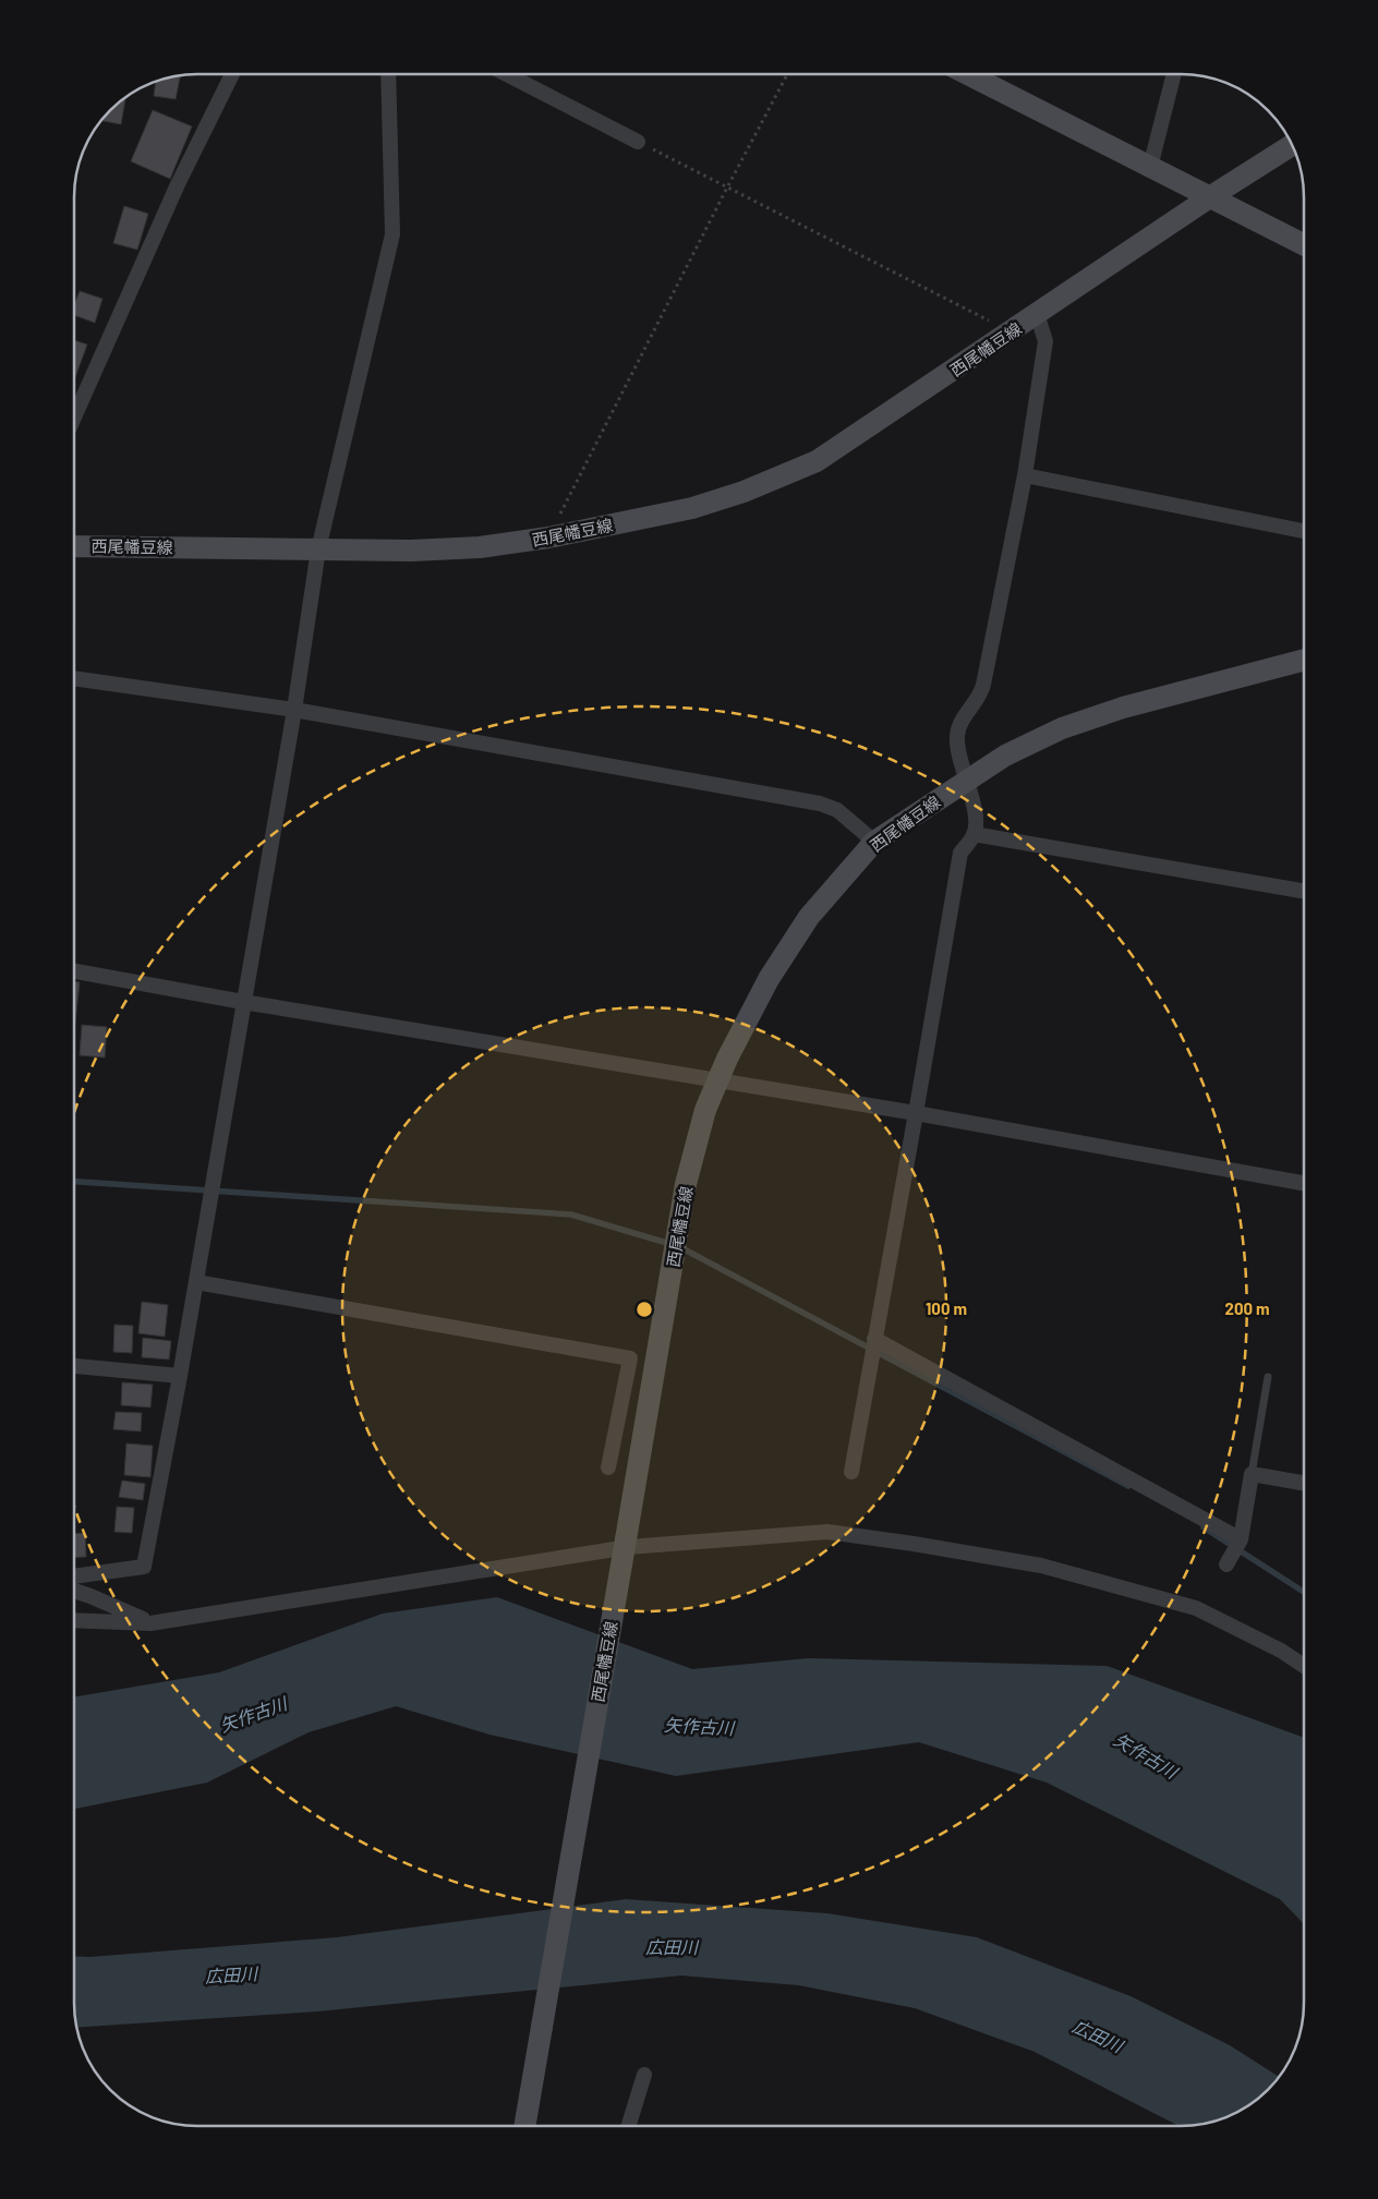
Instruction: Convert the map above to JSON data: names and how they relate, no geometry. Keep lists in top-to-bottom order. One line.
{"streets":{"main road":["西尾幡豆線"]},"water":["矢作古川","広田川"],"rings":["100 m","200 m"]}
